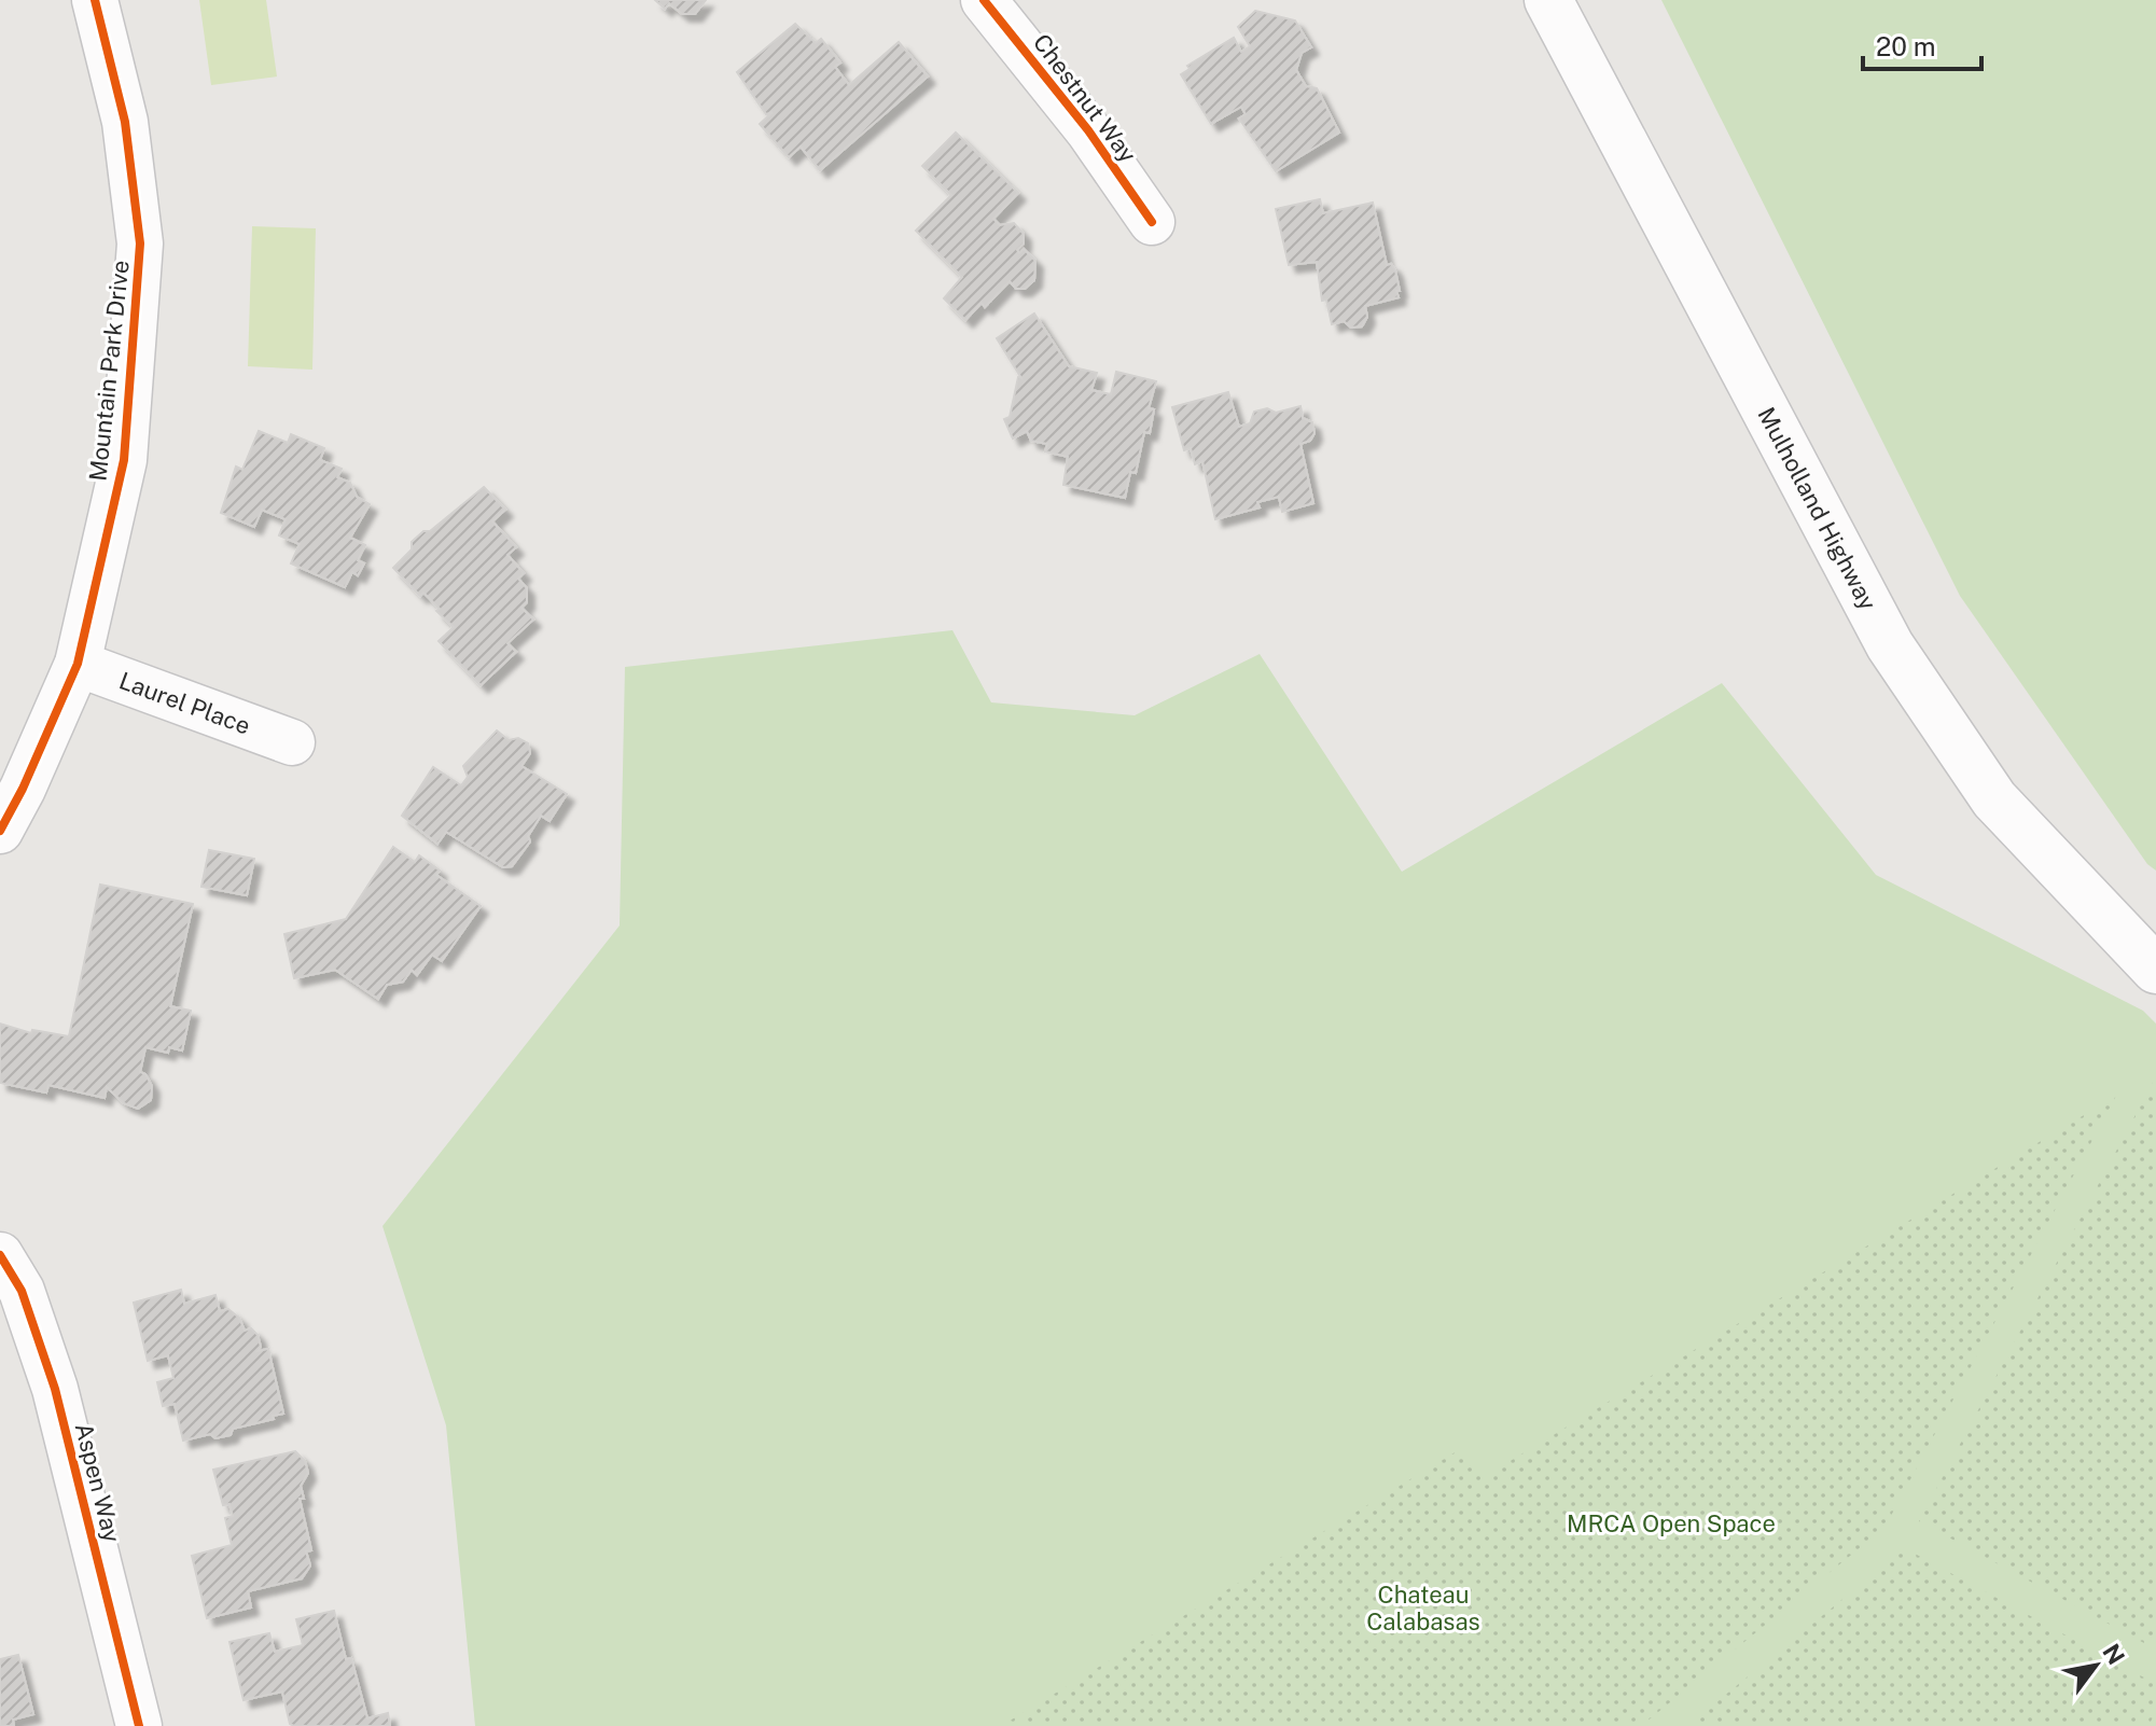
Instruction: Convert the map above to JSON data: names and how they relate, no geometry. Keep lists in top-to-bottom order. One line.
{"streets":{"main road":["Mulholland Highway"],"street":["Chestnut Way","Mountain Park Drive","Laurel Place","Aspen Way"]},"crossings":[["Mountain Park Drive","Laurel Place"]],"parks":["MRCA Open Space","Chateau Calabasas"],"scale_bar":"20 m","north":"top right"}
